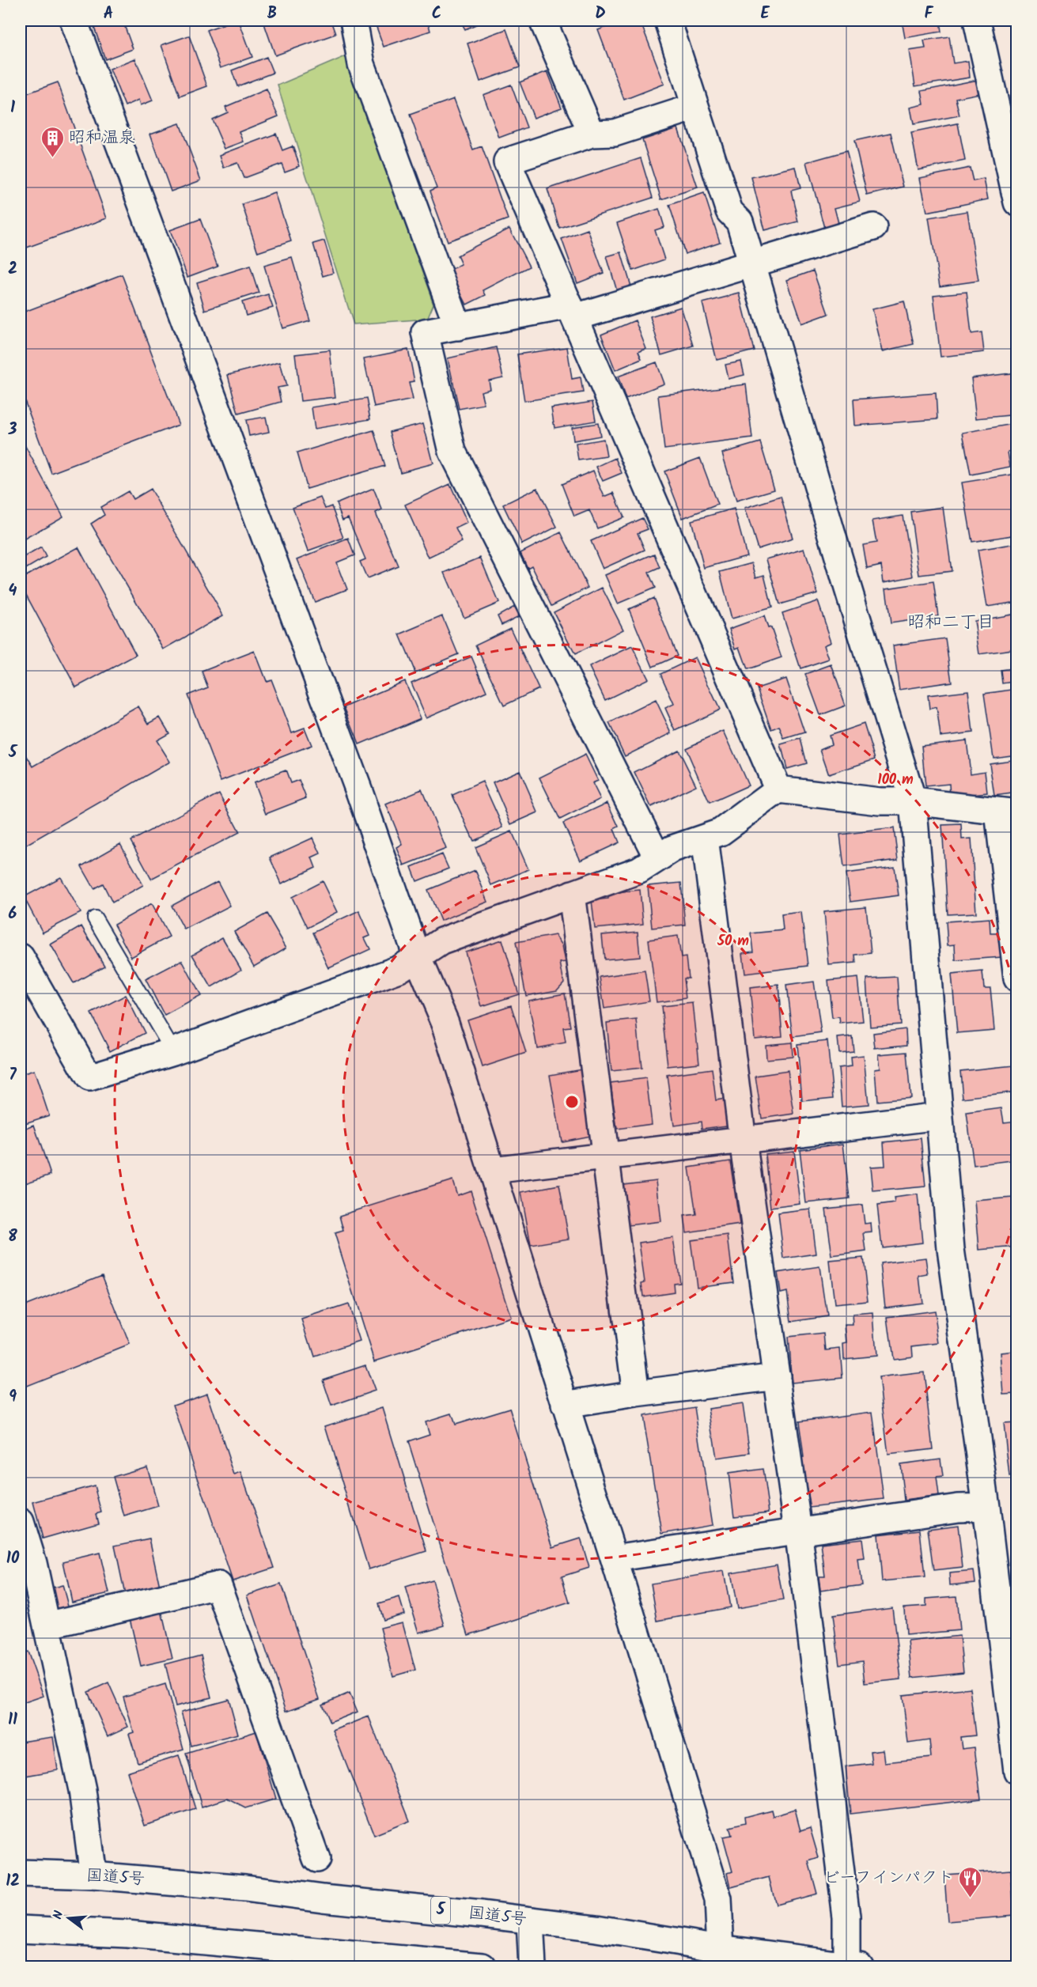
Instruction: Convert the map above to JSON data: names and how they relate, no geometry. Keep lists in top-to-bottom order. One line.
{"streets":{"main road":["国道5号","5"]},"districts":["昭和二丁目"],"places":{"building":["昭和温泉"],"restaurant":["ビーフインパクト"]},"north":"left","grid":{"columns":["A","B","C","D","E","F"],"rows":["1","2","3","4","5","6","7","8","9","10","11","12"]},"rings":["100 m","50 m"]}
